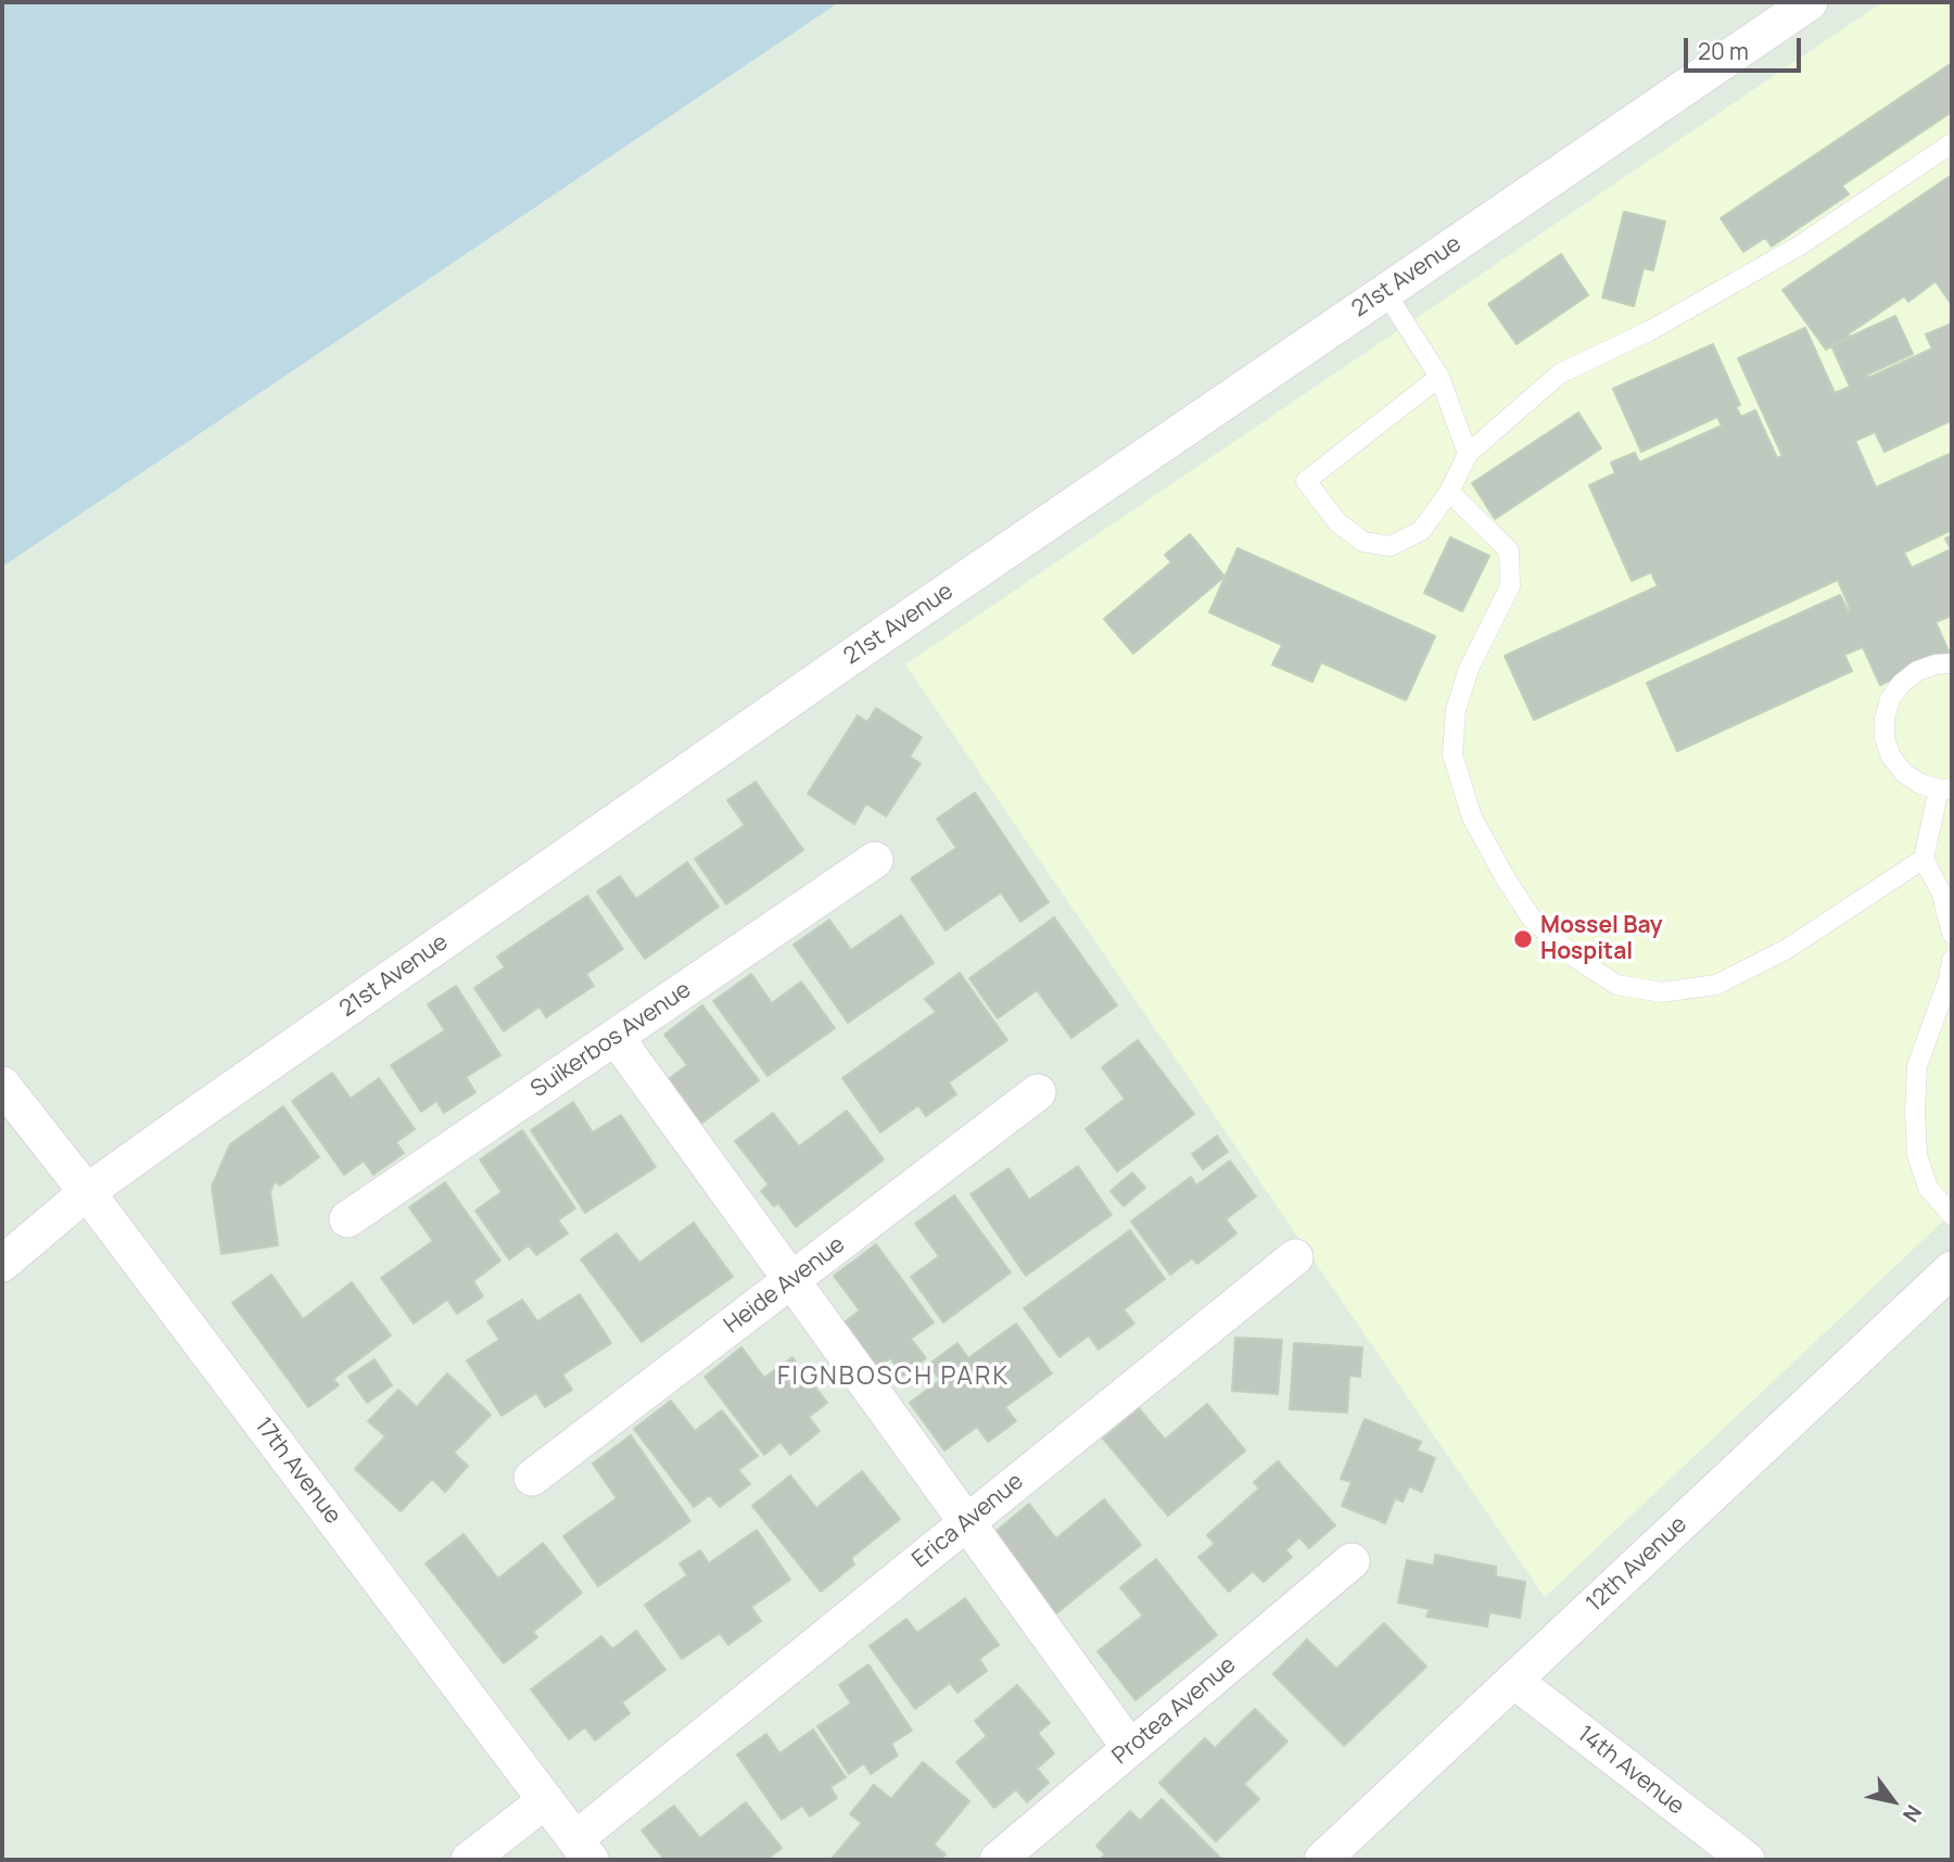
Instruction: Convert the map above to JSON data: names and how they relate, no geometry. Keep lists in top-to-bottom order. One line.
{"streets":{"street":["21st Avenue","Suikerbos Avenue","Heide Avenue","17th Avenue","Erica Avenue","12th Avenue","Protea Avenue","14th Avenue"]},"crossings":[["21st Avenue","17th Avenue"],["17th Avenue","Erica Avenue"],["12th Avenue","14th Avenue"]],"districts":["FIGNBOSCH PARK"],"places":["Mossel Bay Hospital"],"scale_bar":"20 m","north":"bottom right"}
